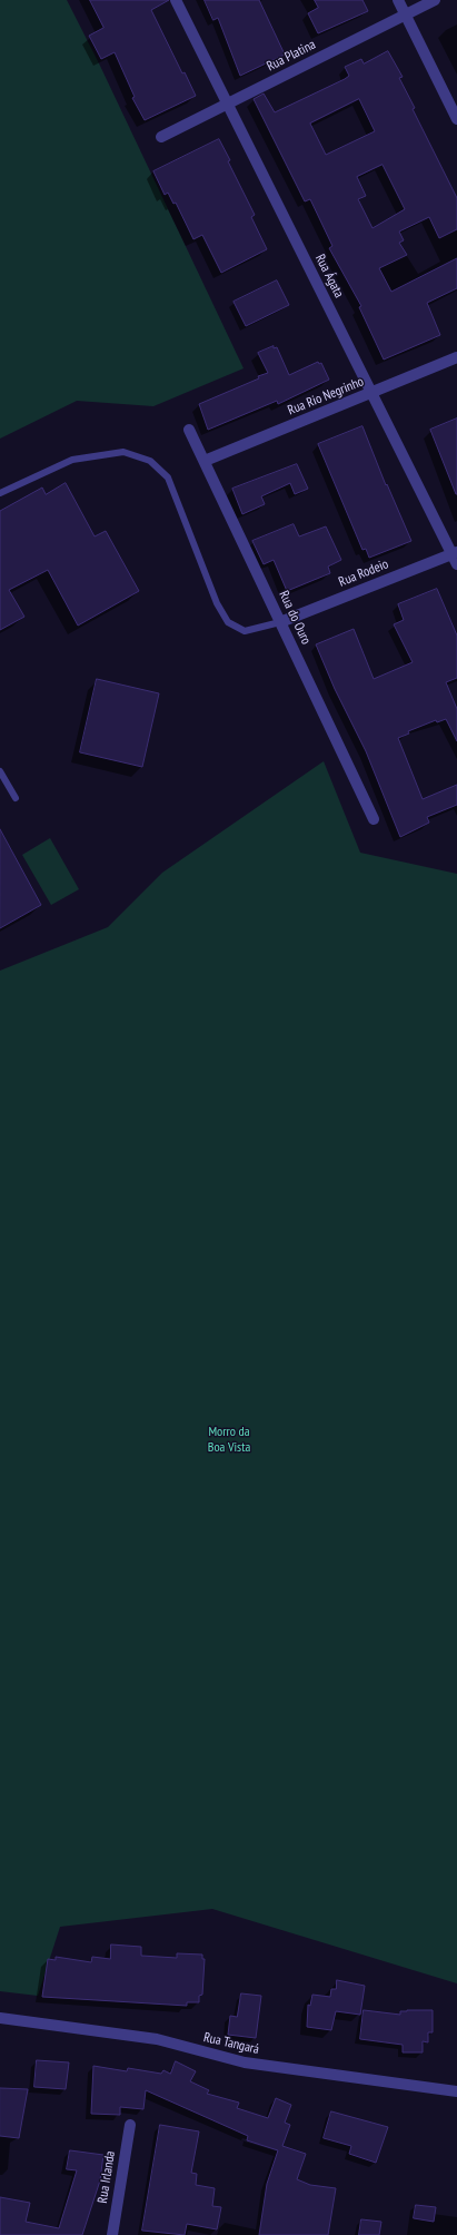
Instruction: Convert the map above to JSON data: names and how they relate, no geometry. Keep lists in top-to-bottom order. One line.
{"streets":{"street":["Rua Platina","Rua Ágata","Rua Rio Negrinho","Rua Rodeio","Rua do Ouro","Rua Tangará","Rua Irlanda"]},"crossings":[["Rua Platina","Rua Ágata"],["Rua Ágata","Rua Rio Negrinho"],["Rua Ágata","Rua Rodeio"],["Rua Rio Negrinho","Rua do Ouro"],["Rua Rodeio","Rua do Ouro"]],"parks":["Morro da Boa Vista"]}
